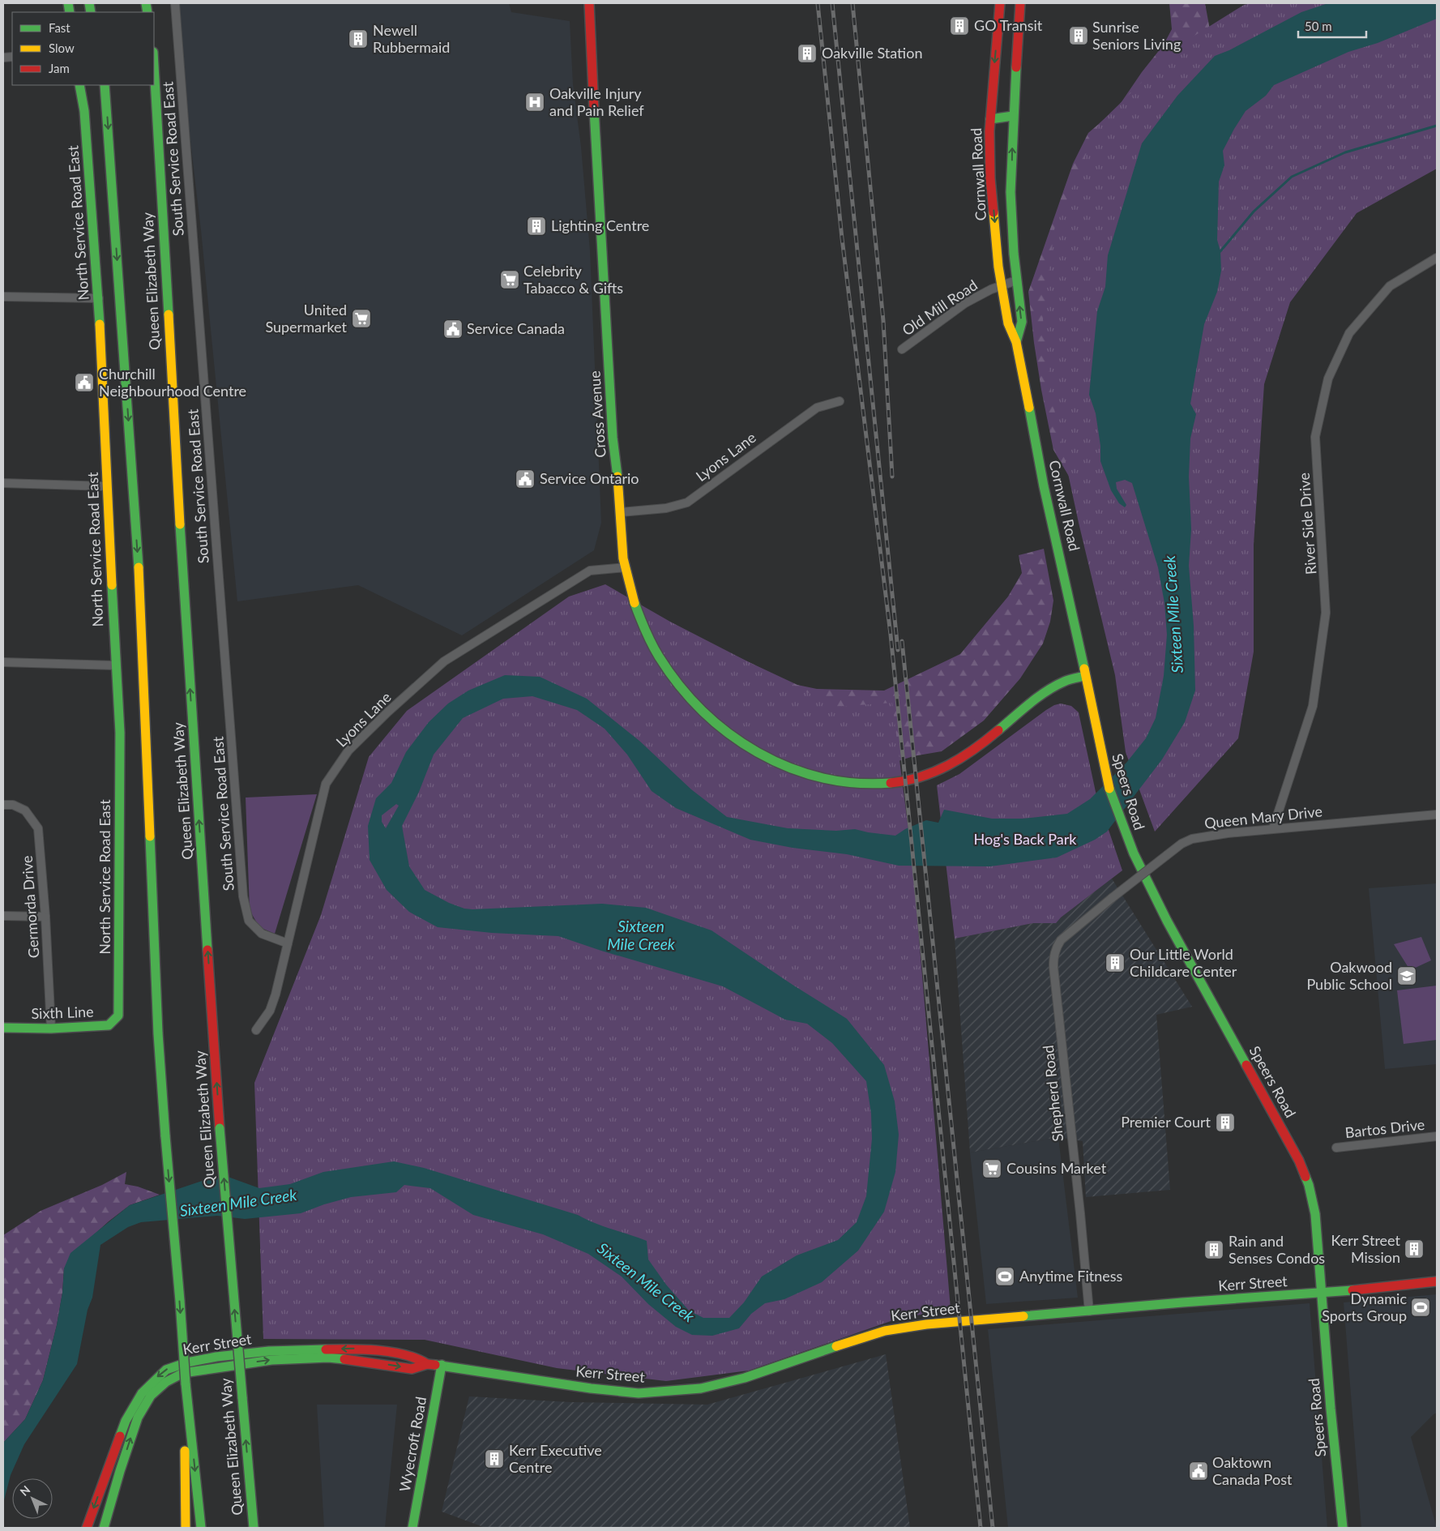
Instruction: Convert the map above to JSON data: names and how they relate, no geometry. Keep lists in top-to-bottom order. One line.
{"streets":{"main road":["Cornwall Road","North Service Road East","Queen Elizabeth Way","Cross Avenue","Speers Road","Sixth Line","Kerr Street","Wyecroft Road"],"street":["South Service Road East","Old Mill Road","Lyons Lane","River Side Drive","Queen Mary Drive","Germorda Drive","Shepherd Road","Bartos Drive"]},"crossings":[["South Service Road East","Lyons Lane"],["Cornwall Road","Old Mill Road"],["Cornwall Road","Cross Avenue"],["Cornwall Road","Speers Road"],["North Service Road East","Sixth Line"],["Cross Avenue","Lyons Lane"],["Cross Avenue","Speers Road"],["River Side Drive","Queen Mary Drive"],["Speers Road","Kerr Street"],["Queen Mary Drive","Shepherd Road"],["Germorda Drive","Sixth Line"],["Shepherd Road","Kerr Street"],["Kerr Street","Wyecroft Road"]],"water":["Sixteen Mile Creek"],"parks":["Hog's Back Park"],"places":{"building":["GO Transit","Sunrise Seniors Living","Newell Rubbermaid","Oakville Station","Lighting Centre","Our Little World Childcare Center","Premier Court","Kerr Street Mission","Rain and Senses Condos","Kerr Executive Centre"],"hospital":["Oakville Injury and Pain Relief"],"supermarket":["Celebrity Tabacco & Gifts","United Supermarket","Cousins Market"],"public building":["Service Canada","Churchill Neighbourhood Centre","Service Ontario","Oaktown Canada Post"],"school or university":["Oakwood Public School"],"sports":["Anytime Fitness","Dynamic Sports Group"]},"legend":["Fast","Slow","Jam"],"scale_bar":"50 m","north":"top left"}
